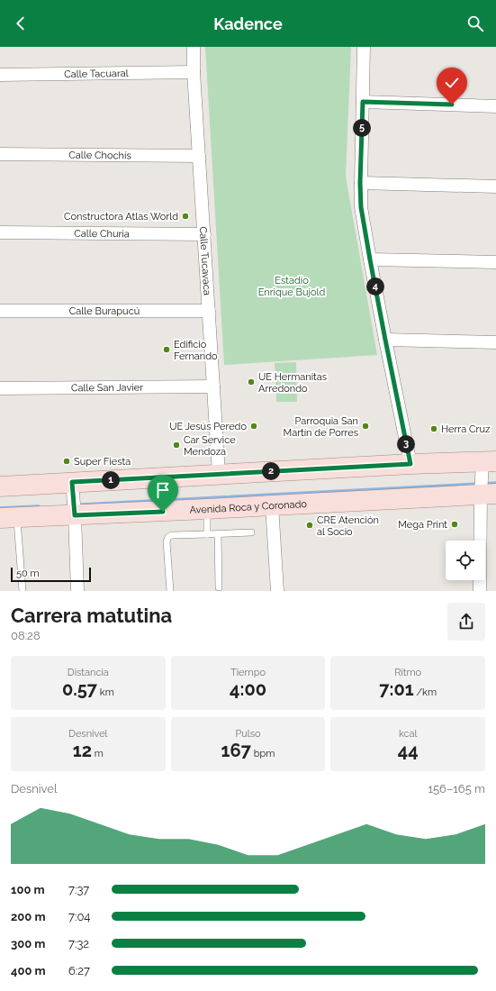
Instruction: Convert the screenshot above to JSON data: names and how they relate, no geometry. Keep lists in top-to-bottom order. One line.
{"streets":{"main road":["Avenida Roca y Coronado"],"street":["Calle Tacuaral","Calle Chochís","Calle Churia","Calle Tucavaca","Calle Burapucú","Calle San Javier"]},"crossings":[["Calle Tacuaral","Calle Tucavaca"],["Calle Chochís","Calle Tucavaca"],["Calle Churia","Calle Tucavaca"],["Calle Tucavaca","Calle Burapucú"],["Calle Tucavaca","Calle San Javier"]],"parks":["Estadio Enrique Bujold"],"places":["Constructora Atlas World","Edificio Fernando","UE Hermanitas Arredondo","UE Jesús Peredo","Parroquia San Martín de Porres","Herra Cruz","Car Service Mendoza","Super Fiesta","Mega Print","CRE Atención al Socio"],"scale_bar":"50 m","page":{"header":"Kadence","pins":["5","4","3","2","1"],"scale":"50 m","heading":["Carrera matutina","08:28"],"stats":[["Distancia","0.57 km"],["Tiempo","4:00"],["Ritmo","7:01 /km"],["Desnivel","12 m"],["Pulso","167 bpm"],["kcal","44"]],"chart":["Desnivel","156–165 m"],"list":[{"name":"100 m","note":"7:37"},{"name":"200 m","note":"7:04"},{"name":"300 m","note":"7:32"},{"name":"400 m","note":"6:27"}]}}
